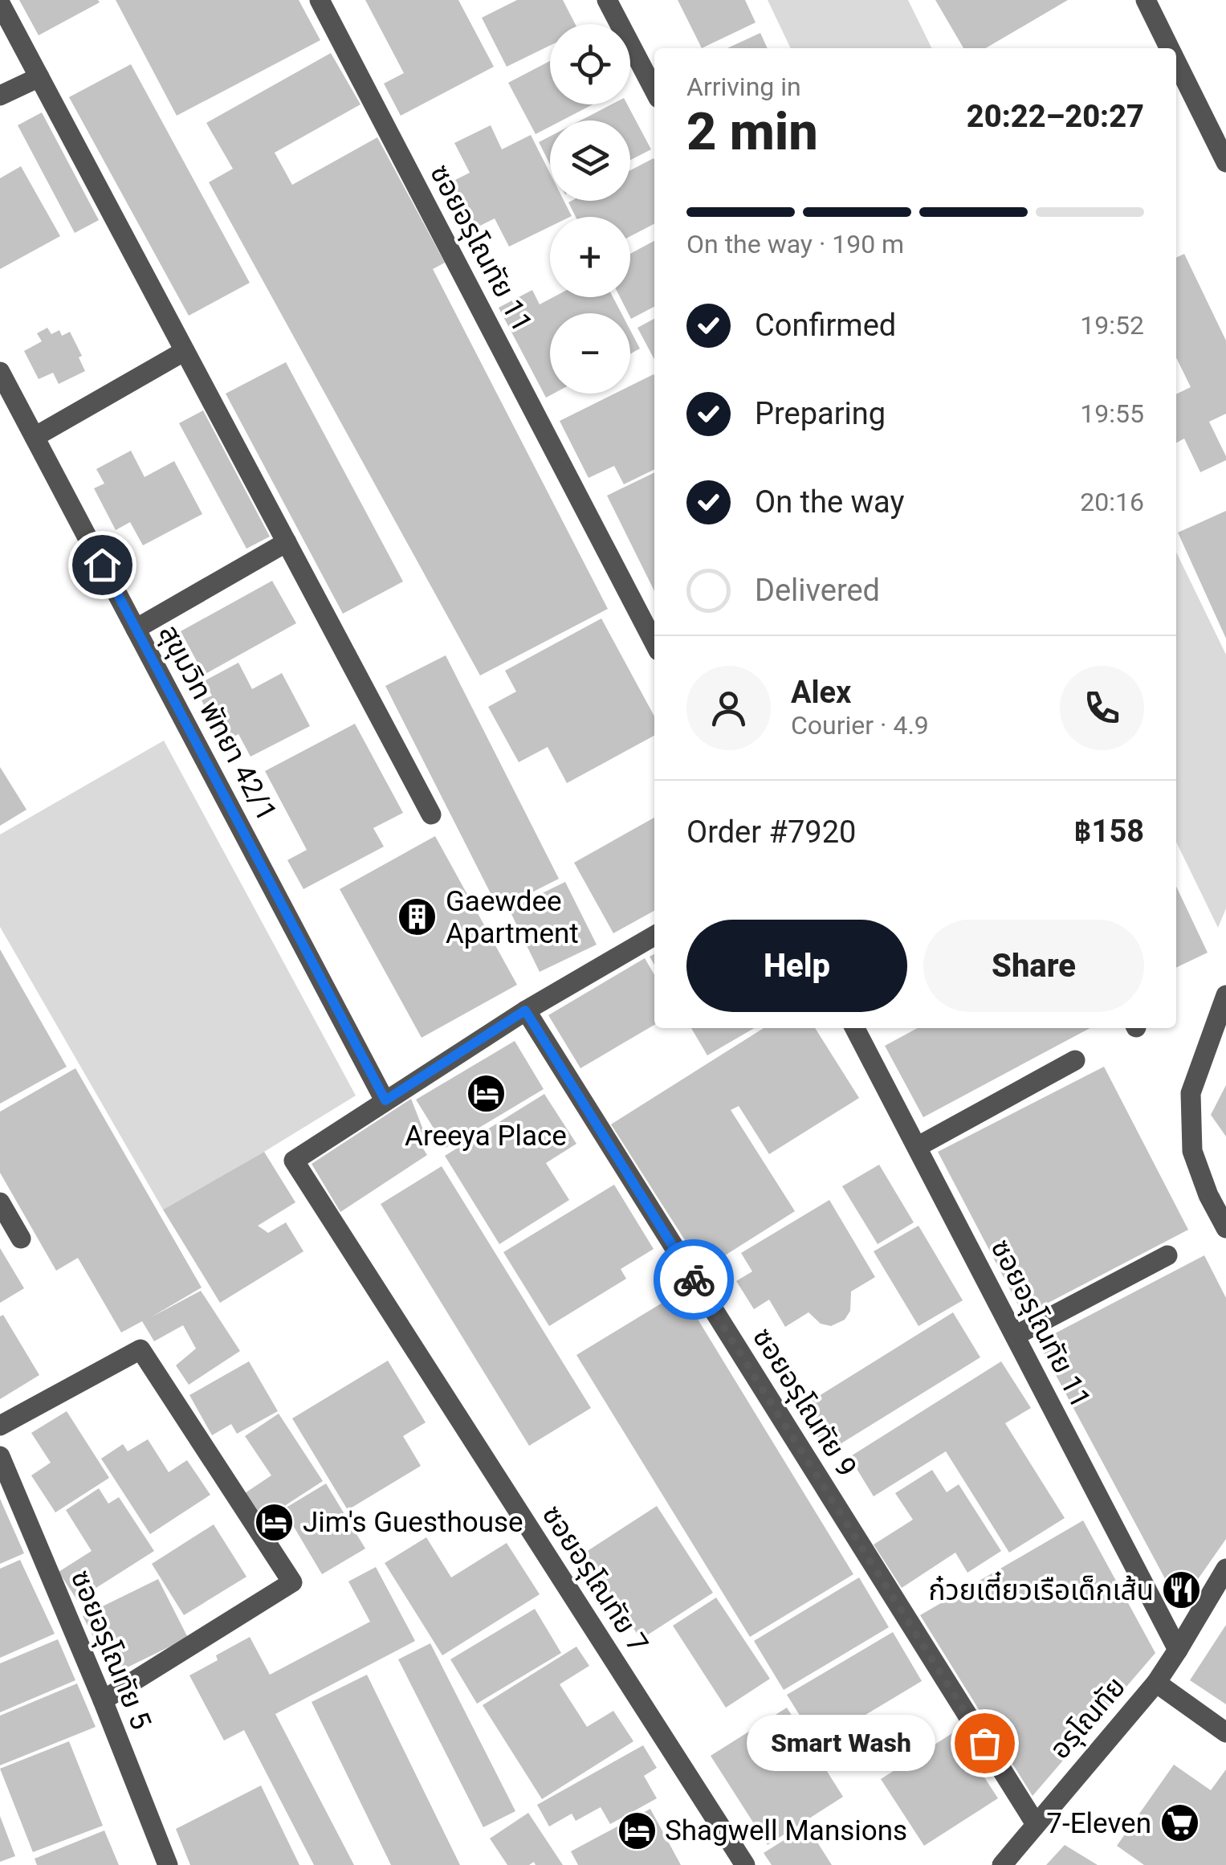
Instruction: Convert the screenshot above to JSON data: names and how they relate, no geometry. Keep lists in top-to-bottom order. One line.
{"streets":{"street":["ซอยอรุโณทัย 11","สุขุมวิท พัทยา 42/1","ซอยอรุโณทัย 9","ซอยอรุโณทัย 7","ซอยอรุโณทัย 5","อรุโณทัย"]},"crossings":[["ซอยอรุโณทัย 11","อรุโณทัย"],["สุขุมวิท พัทยา 42/1","ซอยอรุโณทัย 7"],["ซอยอรุโณทัย 9","อรุโณทัย"]],"places":{"building":["Gaewdee Apartment"],"hotel":["Areeya Place","Jim's Guesthouse","Shagwell Mansions"],"restaurant":["ก๋วยเตี๋ยวเรือเด็กเส้น"],"other":["Smart Wash"],"supermarket":["7-Eleven"]},"page":{"map_buttons":["+","−"],"heading":["2 min","Arriving in","20:22–20:27"],"panel":["Alex","Courier · 4.9","Order #7920","฿158"],"bar":"On the way · 190 m","list":[["Confirmed","19:52"],["Preparing","19:55"],["On the way","20:16"],"Delivered"],"buttons":["Help","Share"],"bubble":"Smart Wash"}}
